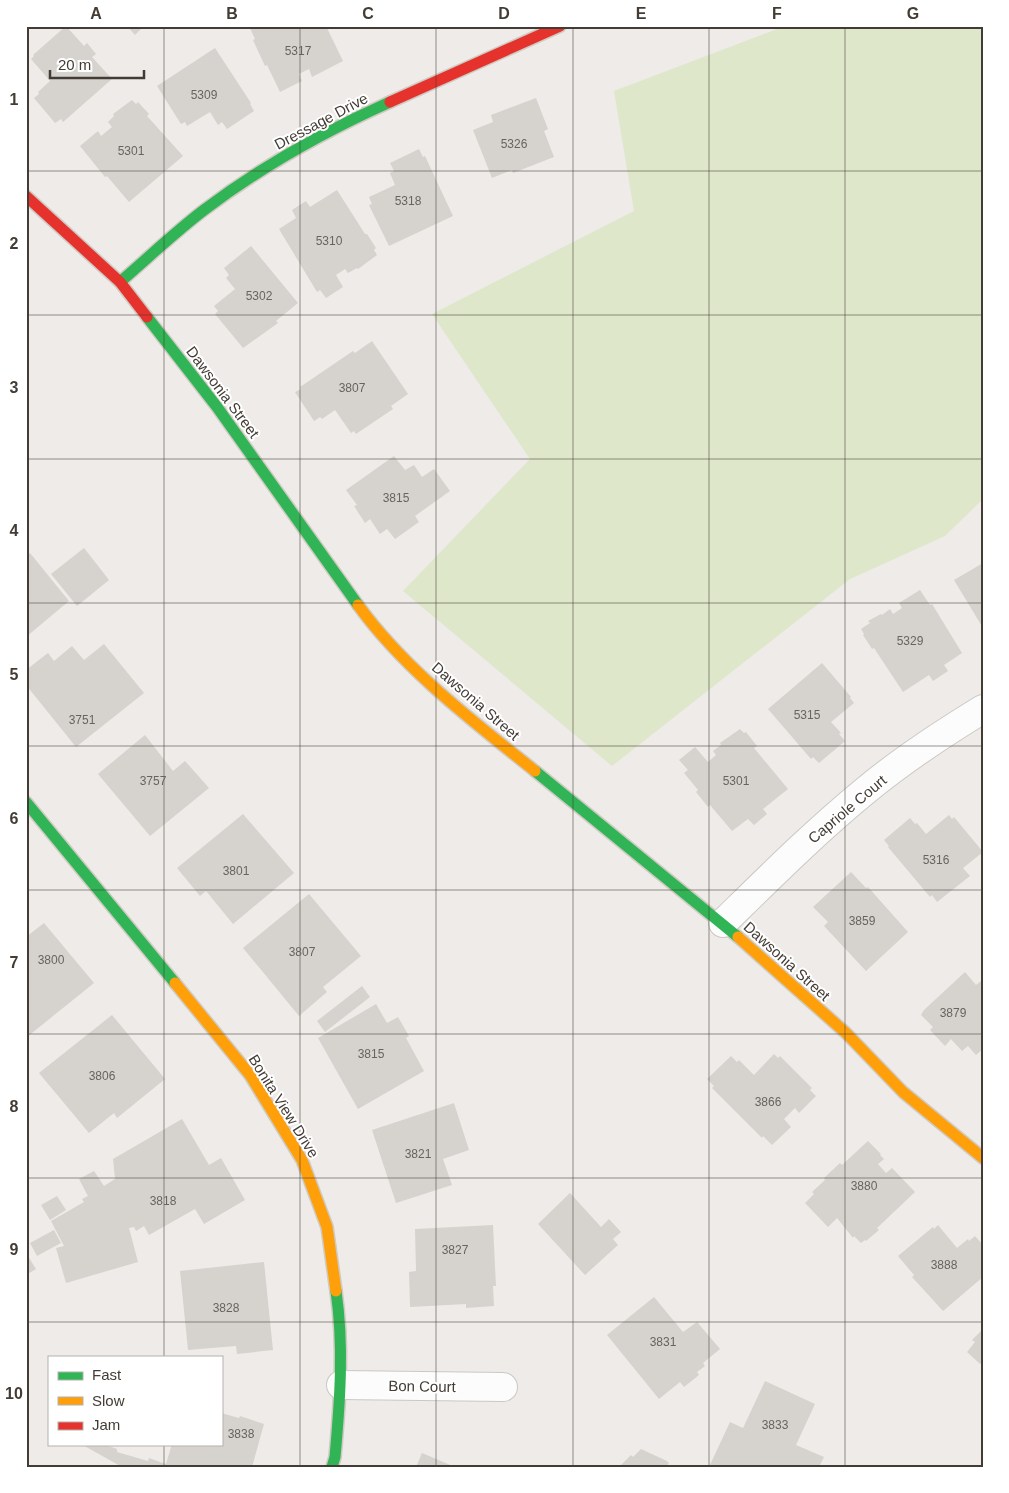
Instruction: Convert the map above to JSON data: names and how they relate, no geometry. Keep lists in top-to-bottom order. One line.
{"streets":{"street":["Dressage Drive","Dawsonia Street","Capriole Court","Bonita View Drive","Bon Court"]},"crossings":[["Dressage Drive","Dawsonia Street"],["Dawsonia Street","Capriole Court"],["Bonita View Drive","Bon Court"]],"house_numbers":["5317","5309","5326","5301","5318","5310","5302","3807","3815","5329","5315","3751","3757","5301","5316","3801","3859","3807","3800","3879","3815","3806","3866","3821","3880","3818","3827","3888","3828","3831","3833","3838"],"legend":["Fast","Slow","Jam"],"scale_bar":"20 m","grid":{"columns":["A","B","C","D","E","F","G"],"rows":["1","2","3","4","5","6","7","8","9","10"]}}
